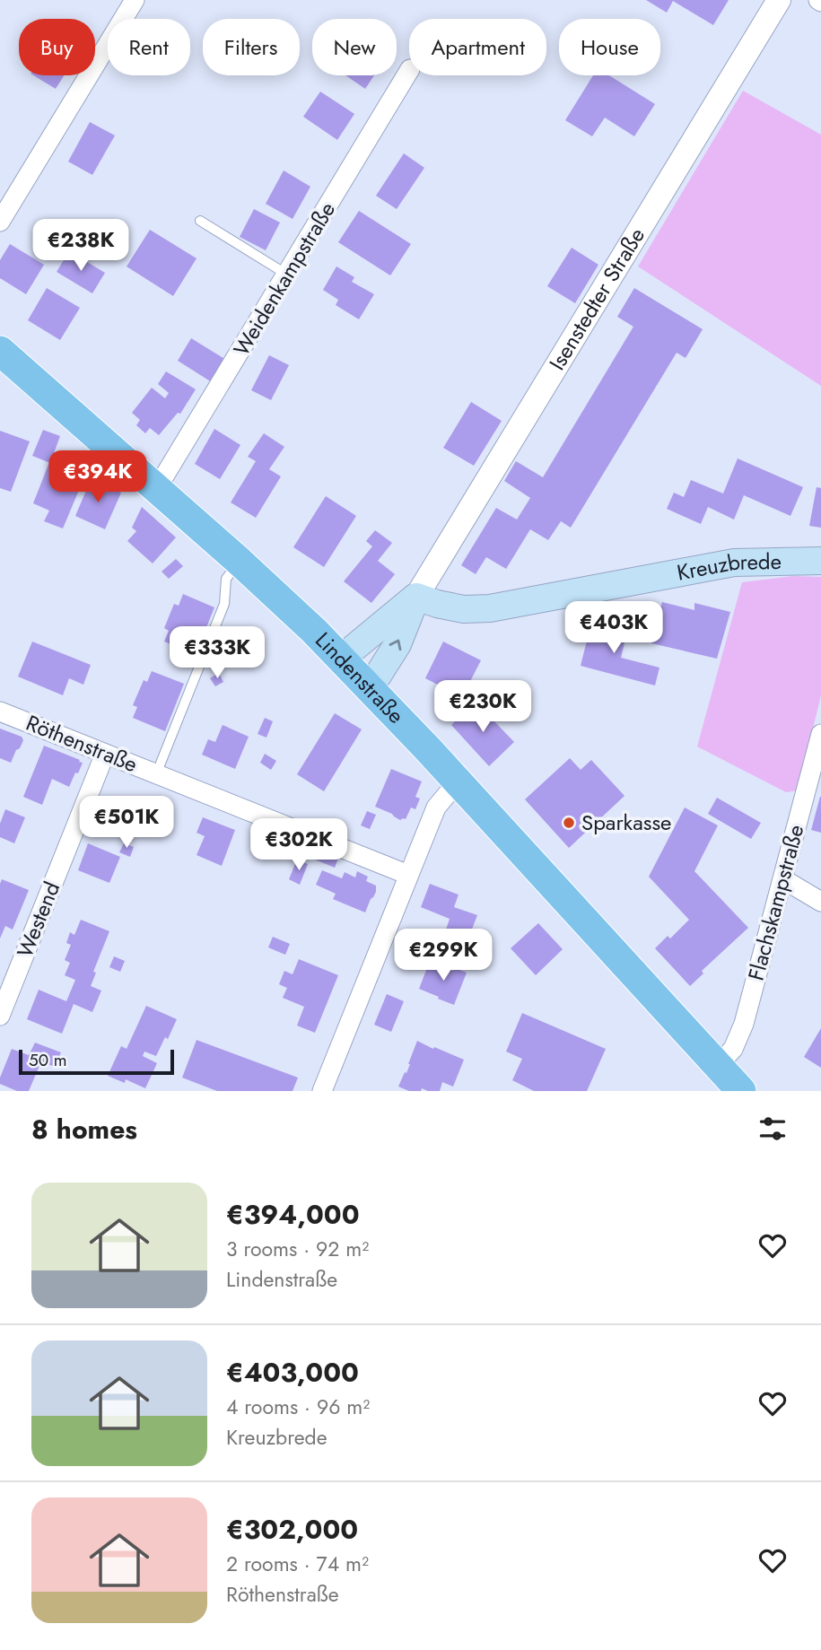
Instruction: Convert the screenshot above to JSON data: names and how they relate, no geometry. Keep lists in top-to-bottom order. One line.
{"streets":{"main road":["Isenstedter Straße","Kreuzbrede","Lindenstraße"],"street":["Weidenkampstraße","Röthenstraße","Flachskampstraße","Westend"]},"crossings":[["Weidenkampstraße","Lindenstraße"],["Isenstedter Straße","Kreuzbrede"],["Isenstedter Straße","Lindenstraße"],["Lindenstraße","Flachskampstraße"],["Röthenstraße","Westend"]],"places":["Sparkasse"],"scale_bar":"50 m","page":{"chip":["Buy","Rent","Filters","New","Apartment","House"],"price":["€238K","€394K","€403K","€333K","€230K","€501K","€302K","€299K"],"scale":"50 m","heading":"8 homes","list":[{"name":"€394,000","note":"3 rooms · 92 m² · Lindenstraße"},{"name":"€403,000","note":"4 rooms · 96 m² · Kreuzbrede"},{"name":"€302,000","note":"2 rooms · 74 m² · Röthenstraße"}]}}
